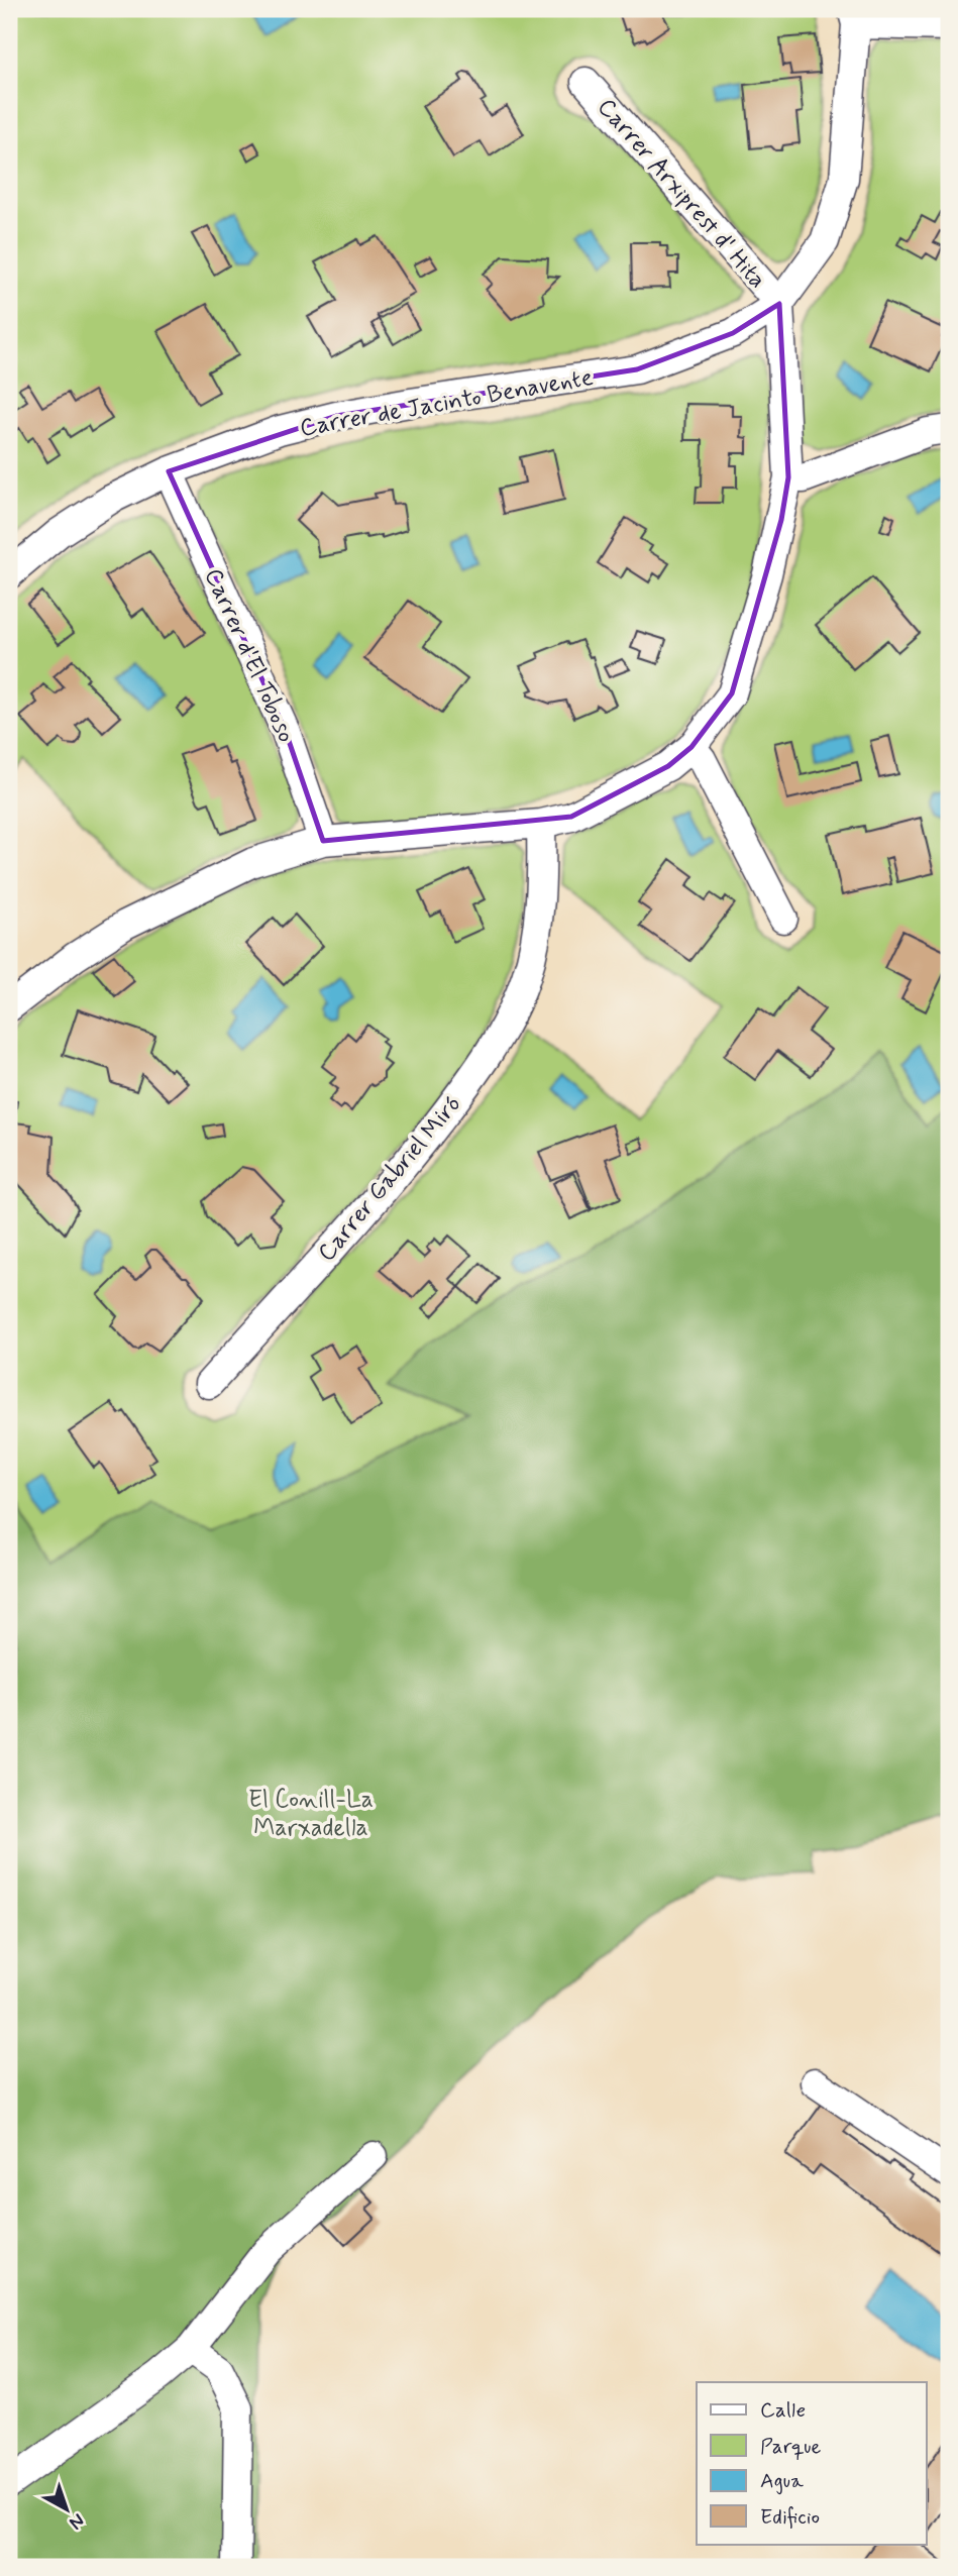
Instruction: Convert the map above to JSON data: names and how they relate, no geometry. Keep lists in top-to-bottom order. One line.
{"streets":{"street":["Carrer Arxiprest d' Hita","Carrer de Jacinto Benavente","Carrer d'El Toboso","Carrer Gabriel Miró"]},"crossings":[["Carrer Arxiprest d' Hita","Carrer de Jacinto Benavente"],["Carrer de Jacinto Benavente","Carrer d'El Toboso"]],"parks":["El Conill-La Marxadella"],"legend":["Calle","Parque","Agua","Edificio"],"north":"bottom right"}
